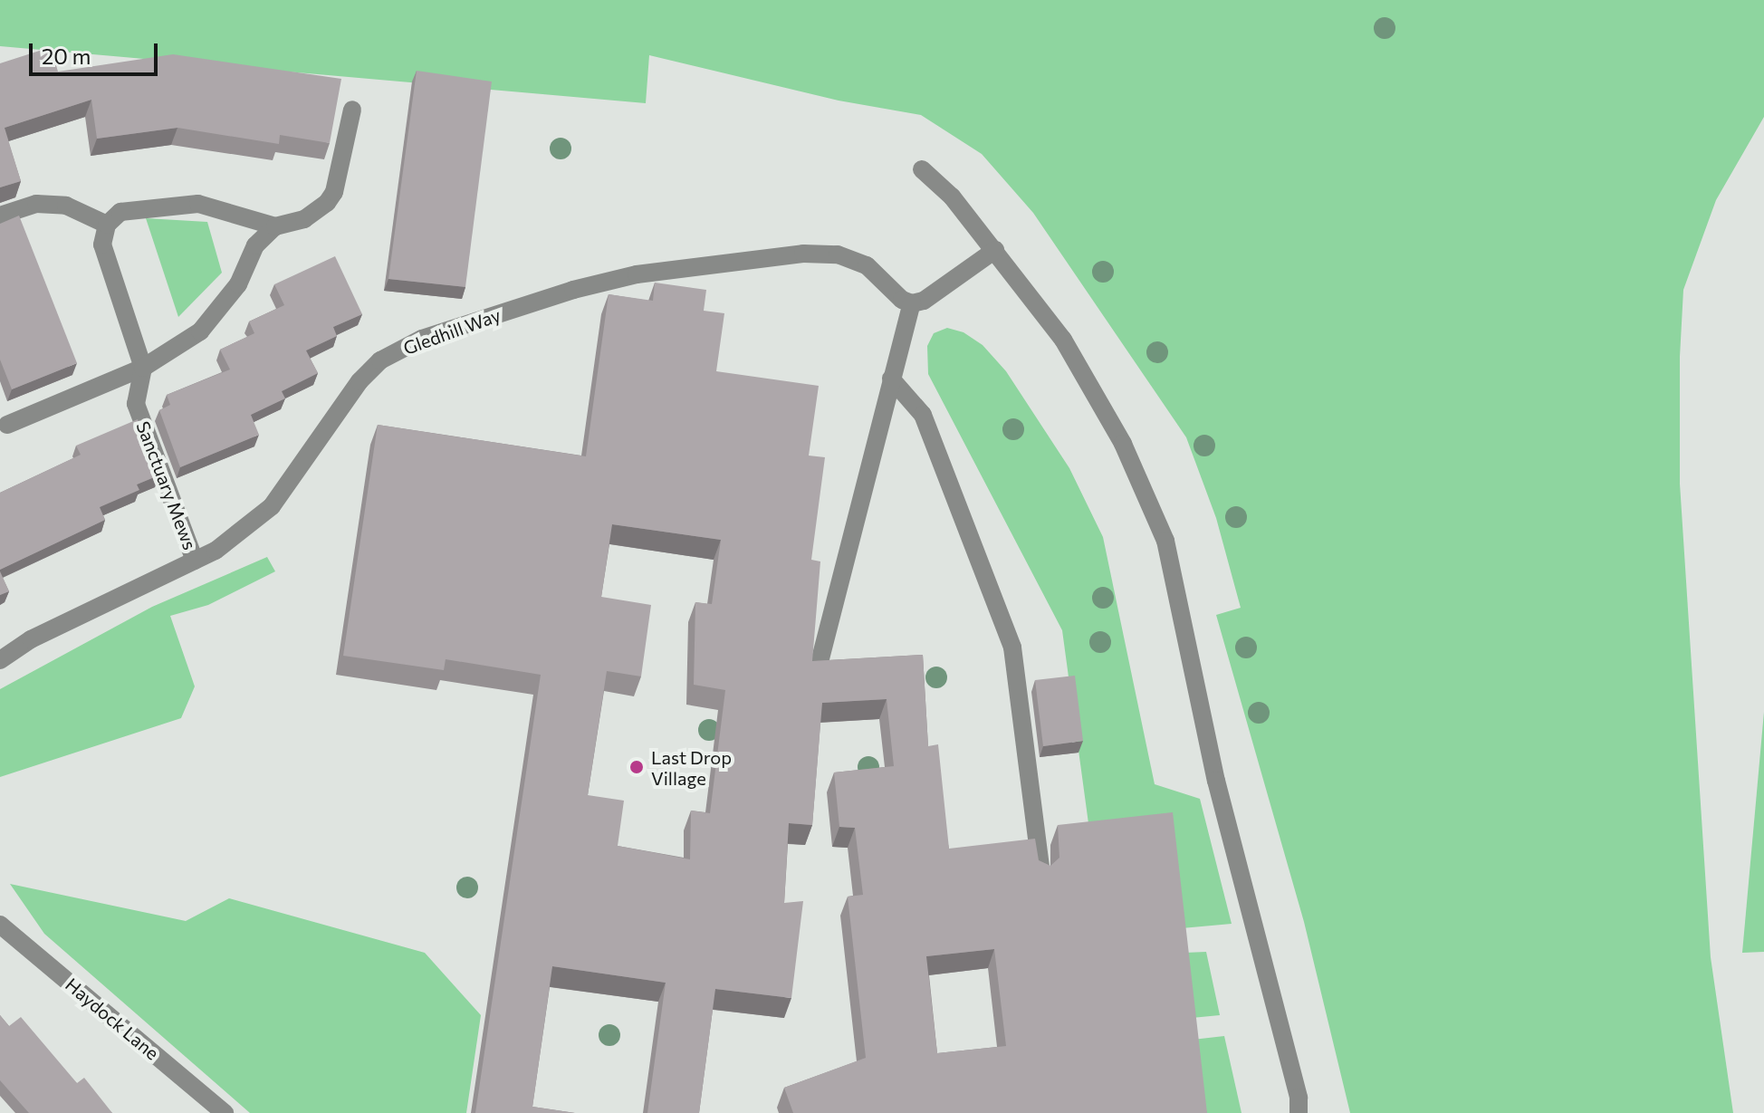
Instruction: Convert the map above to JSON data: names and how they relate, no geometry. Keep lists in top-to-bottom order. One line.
{"streets":{"street":["Gledhill Way","Sanctuary Mews","Haydock Lane"]},"crossings":[["Gledhill Way","Sanctuary Mews"]],"places":["Last Drop Village"],"scale_bar":"20 m"}
